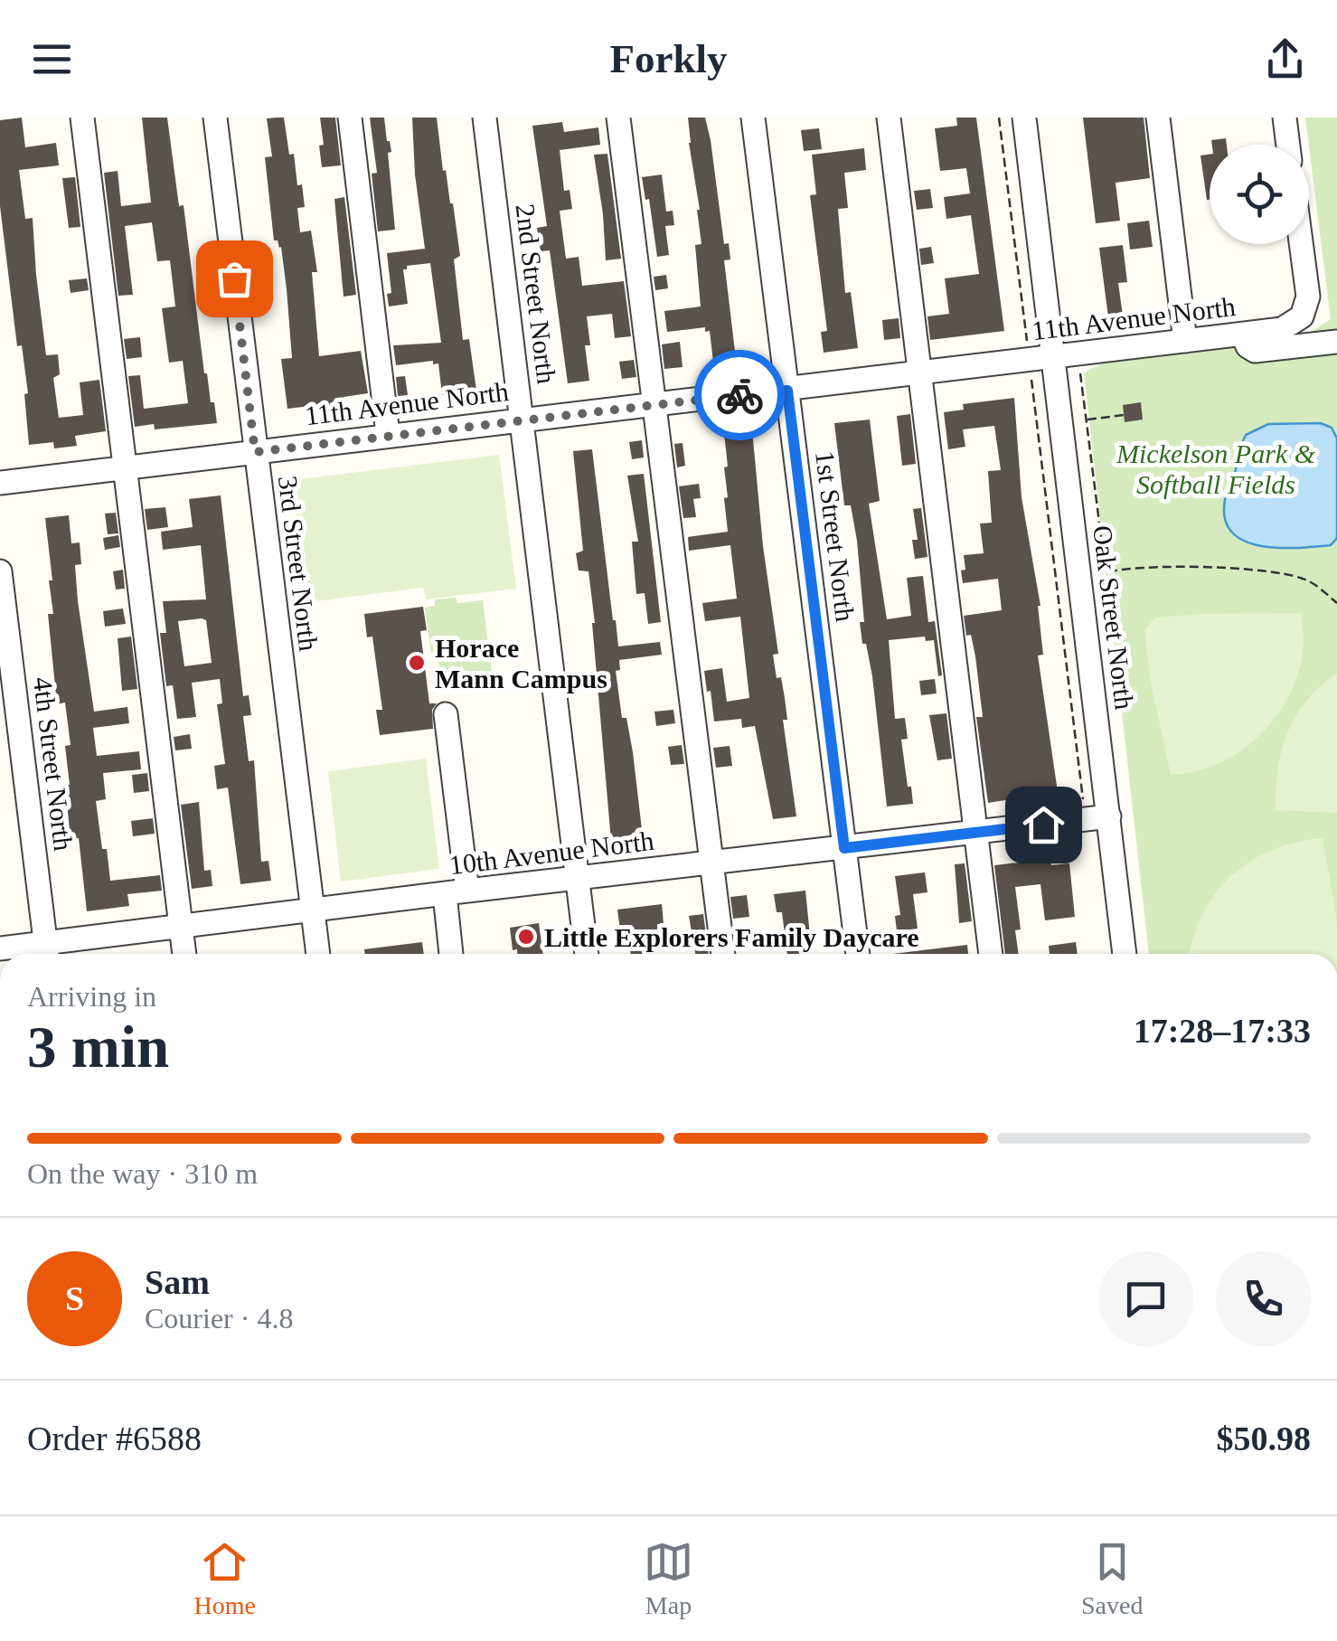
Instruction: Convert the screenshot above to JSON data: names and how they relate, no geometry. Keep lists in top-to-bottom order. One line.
{"streets":{"street":["2nd Street North","11th Avenue North","1st Street North","3rd Street North","Oak Street North","4th Street North","10th Avenue North"]},"crossings":[["2nd Street North","11th Avenue North"],["2nd Street North","10th Avenue North"],["11th Avenue North","1st Street North"],["11th Avenue North","3rd Street North"],["11th Avenue North","Oak Street North"],["1st Street North","10th Avenue North"],["3rd Street North","10th Avenue North"],["Oak Street North","10th Avenue North"],["4th Street North","10th Avenue North"]],"parks":["Mickelson Park & Softball Fields"],"places":["Horace Mann Campus","Little Explorers Family Daycare"],"page":{"header":"Forkly","heading":["3 min","Arriving in","17:28–17:33"],"panel":["Sam","Courier · 4.8","Order #6588","$50.98"],"bar":"On the way · 310 m","round":"S","tabs":["Home","Map","Saved"]}}
